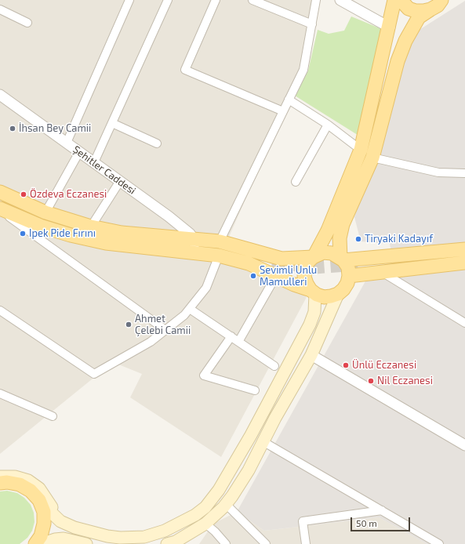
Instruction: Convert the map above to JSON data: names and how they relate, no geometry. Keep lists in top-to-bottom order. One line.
{"streets":{"street":["Şehitler Caddesi"]},"places":["İhsan Bey Camii","Özdeva Eczanesi","Ipek Pide Fırını","Tiryaki Kadayıf","Sevimli Unlu Mamulleri","Ahmet Çelebi Camii","Ünlü Eczanesi","Nil Eczanesi"],"scale_bar":"50 m"}
